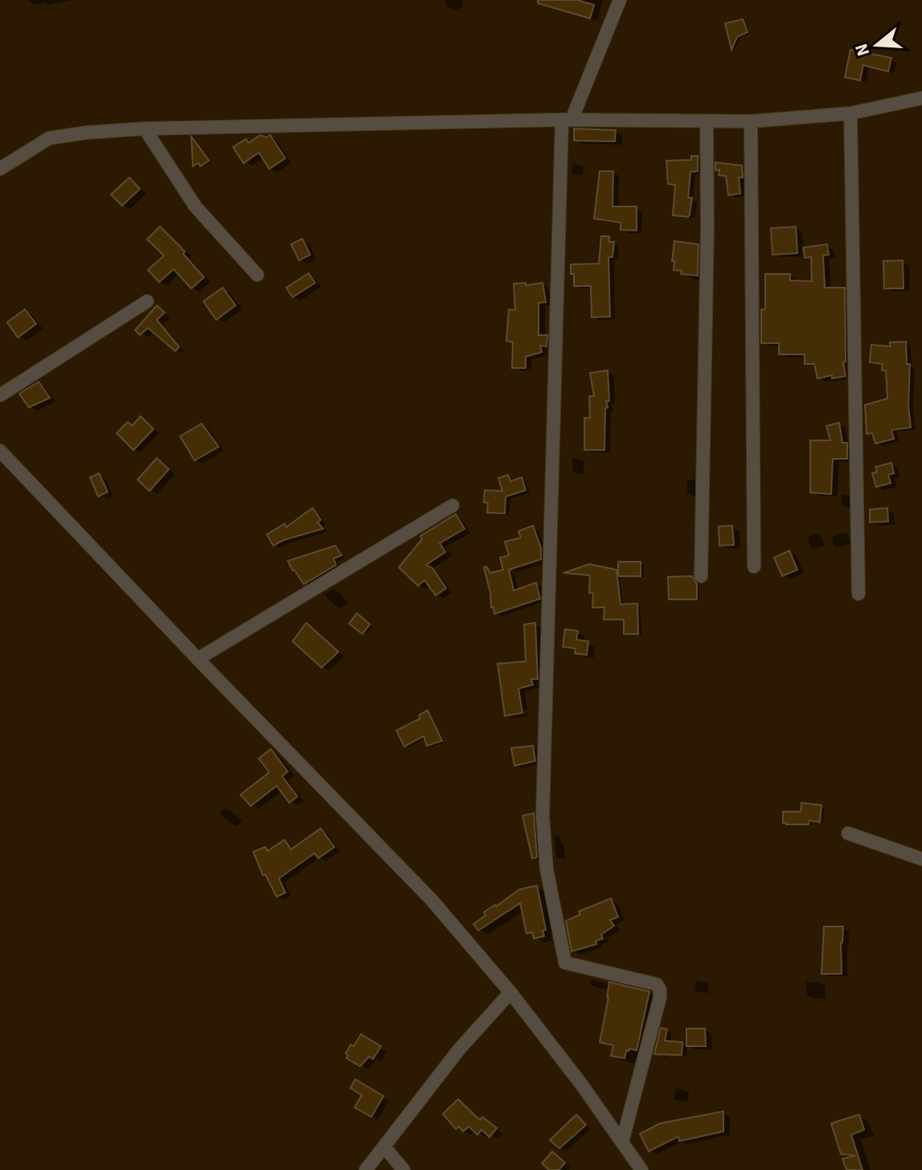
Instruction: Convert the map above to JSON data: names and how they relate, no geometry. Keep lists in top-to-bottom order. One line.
{"north":"left"}
